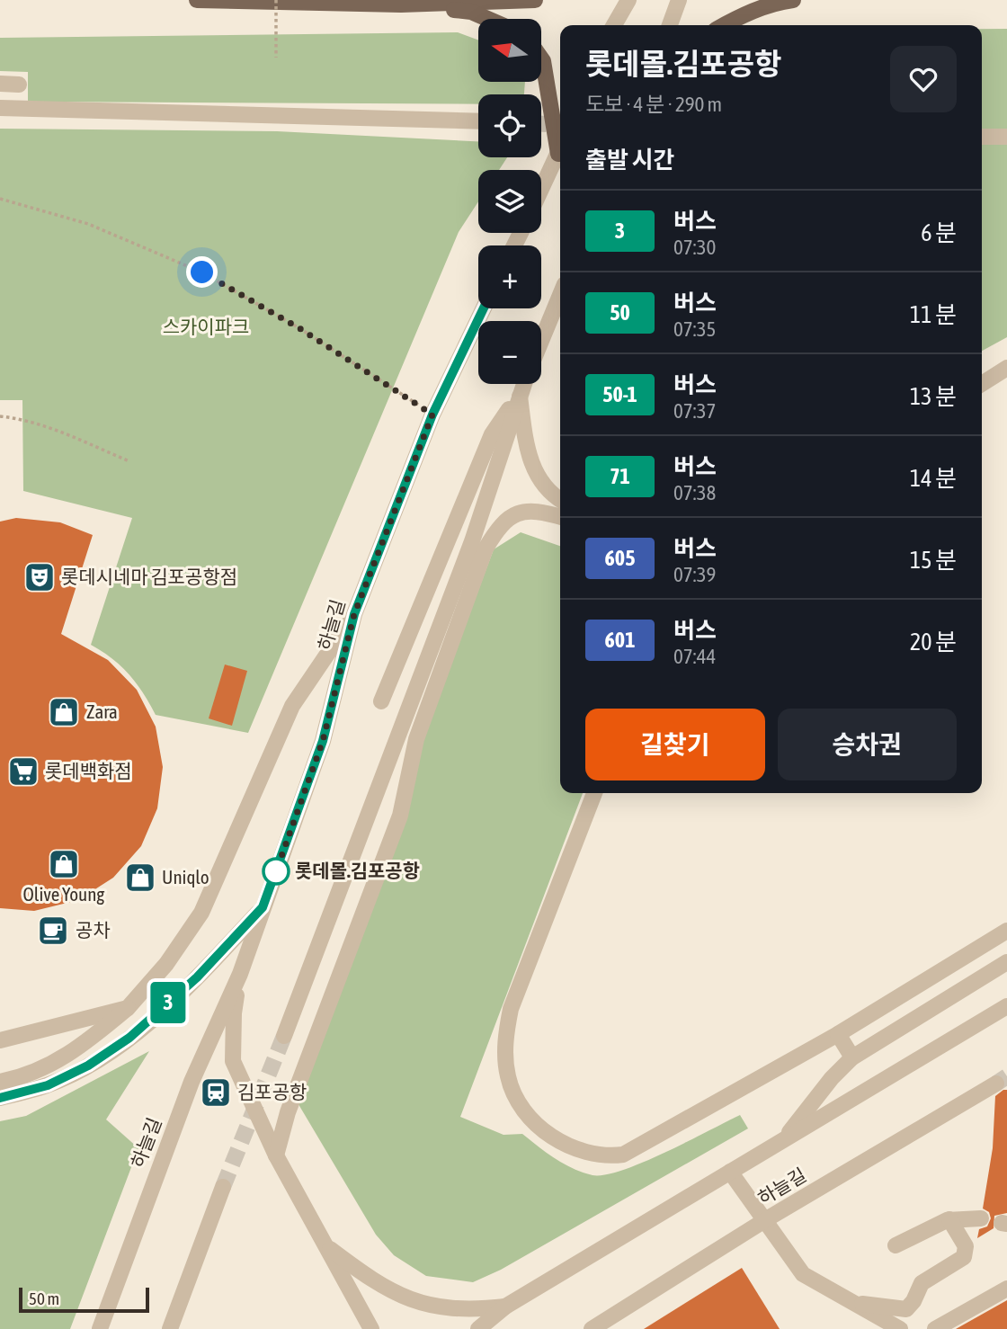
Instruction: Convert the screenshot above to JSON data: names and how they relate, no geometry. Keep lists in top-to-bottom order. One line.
{"streets":{"lane":["하늘길"]},"parks":["스카이파크"],"places":{"theatre":["롯데시네마 김포공항점"],"shop":["Zara","Olive Young","Uniqlo"],"supermarket":["롯데백화점"],"other":["롯데몰.김포공항"],"cafe":["공차"],"station":["김포공항"]},"lines":["bus line 3"],"scale_bar":"50 m","north":"left","page":{"on_map":"3","map_buttons":["+","−"],"heading":[["롯데몰.김포공항","도보 · 4 분 · 290 m"],"출발 시간"],"list":[{"mark":"3","name":"버스","note":"07:30","value":"6 분"},{"mark":"50","name":"버스","note":"07:35","value":"11 분"},{"mark":"50-1","name":"버스","note":"07:37","value":"13 분"},{"mark":"71","name":"버스","note":"07:38","value":"14 분"},{"mark":"605","name":"버스","note":"07:39","value":"15 분"},{"mark":"601","name":"버스","note":"07:44","value":"20 분"}],"buttons":["길찾기","승차권"],"scale":"50 m"}}
